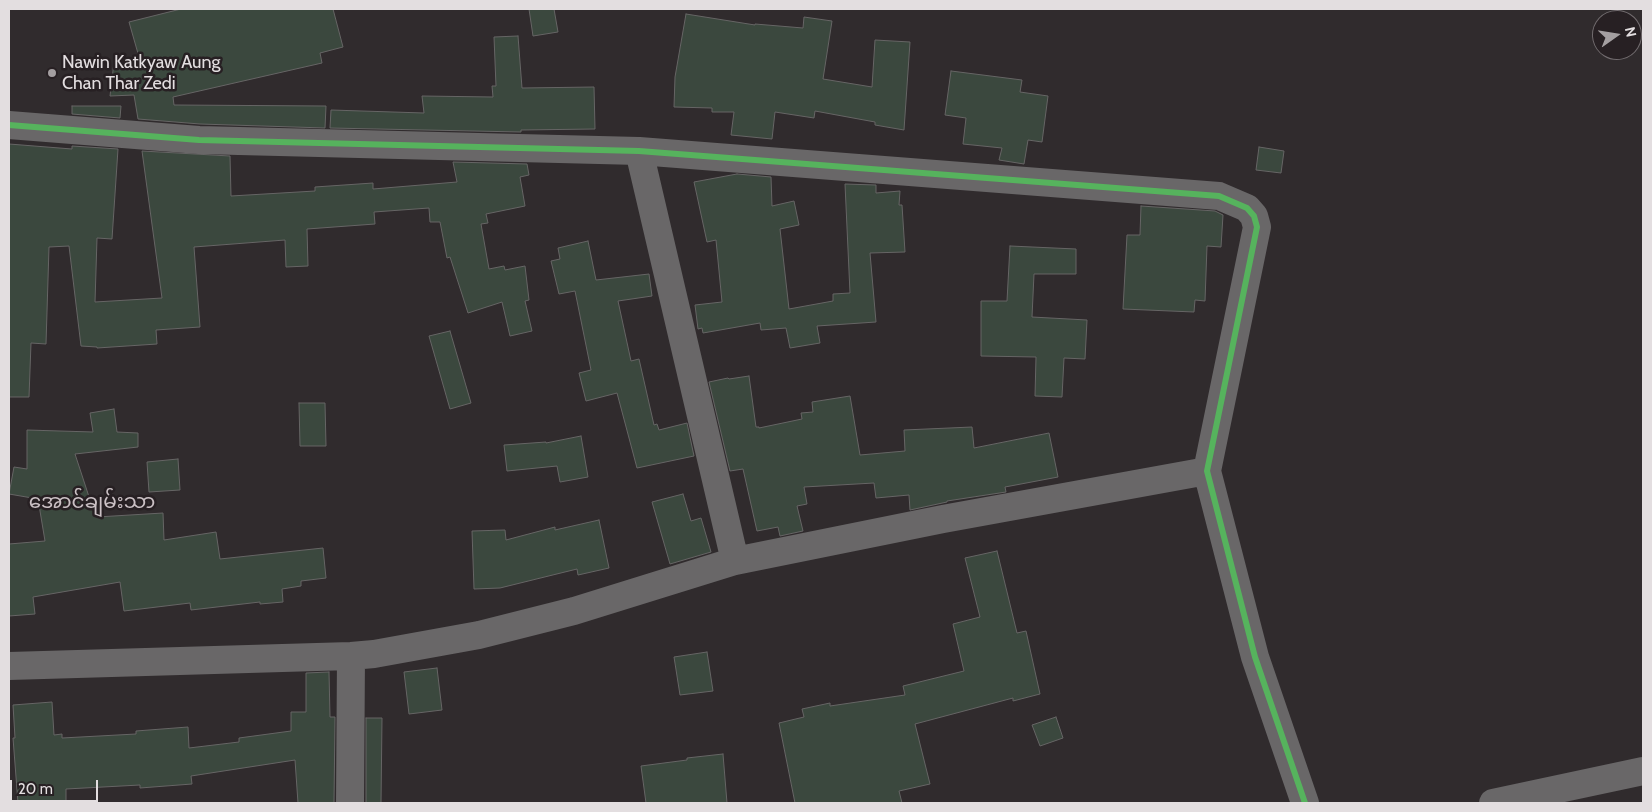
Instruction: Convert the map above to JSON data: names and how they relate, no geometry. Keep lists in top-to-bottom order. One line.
{"districts":["အောင်ချမ်းသာ"],"places":["Nawin Katkyaw Aung Chan Thar Zedi"],"scale_bar":"20 m","north":"right"}
